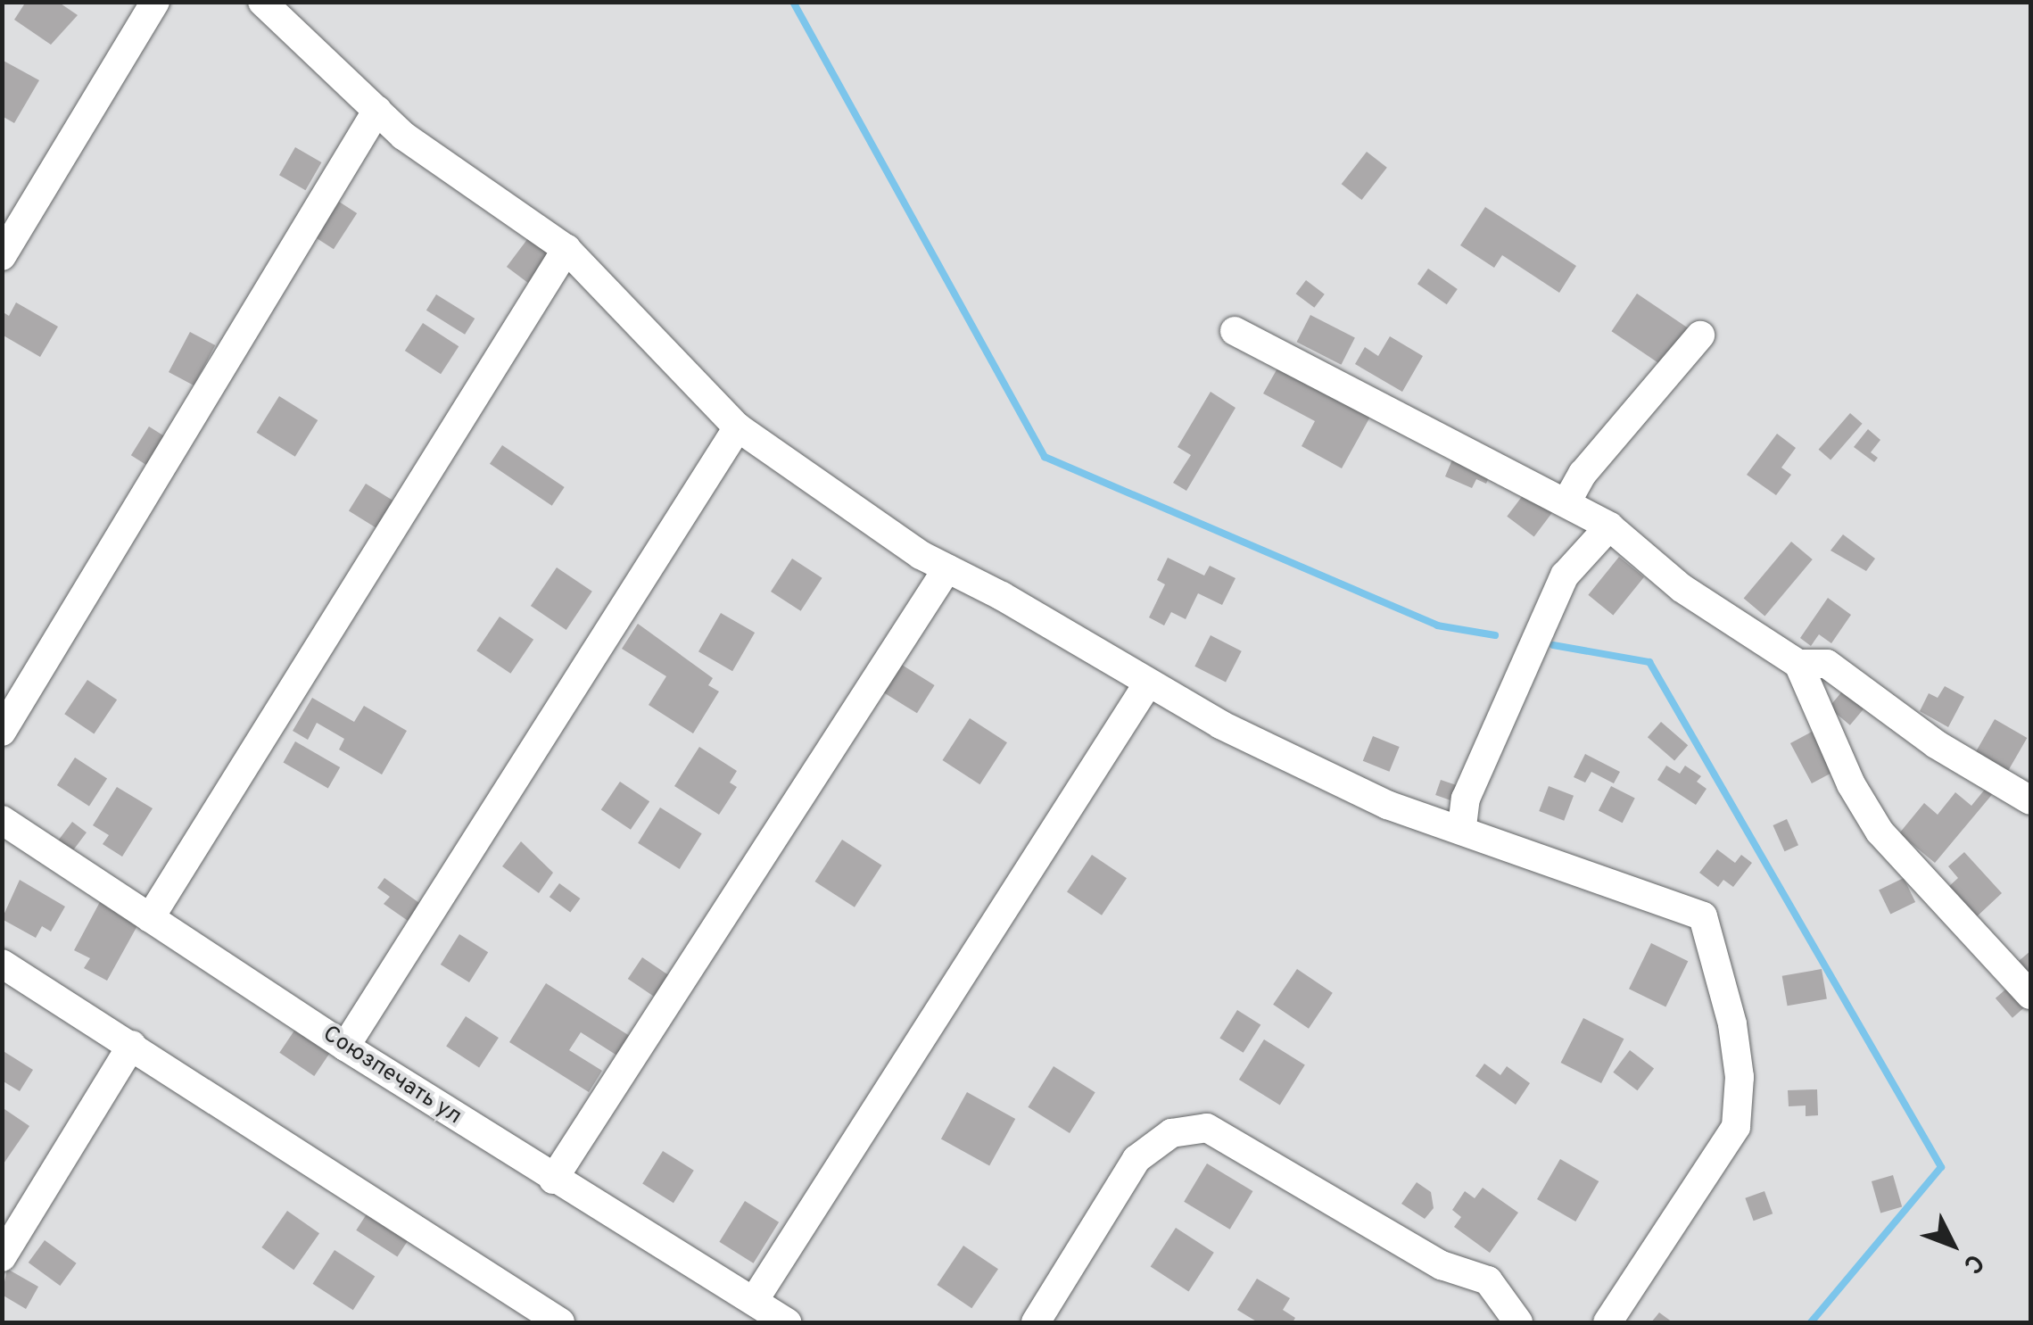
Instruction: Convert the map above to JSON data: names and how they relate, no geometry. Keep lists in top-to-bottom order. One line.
{"streets":{"street":["Союзпечать ул"]},"north":"bottom right"}
